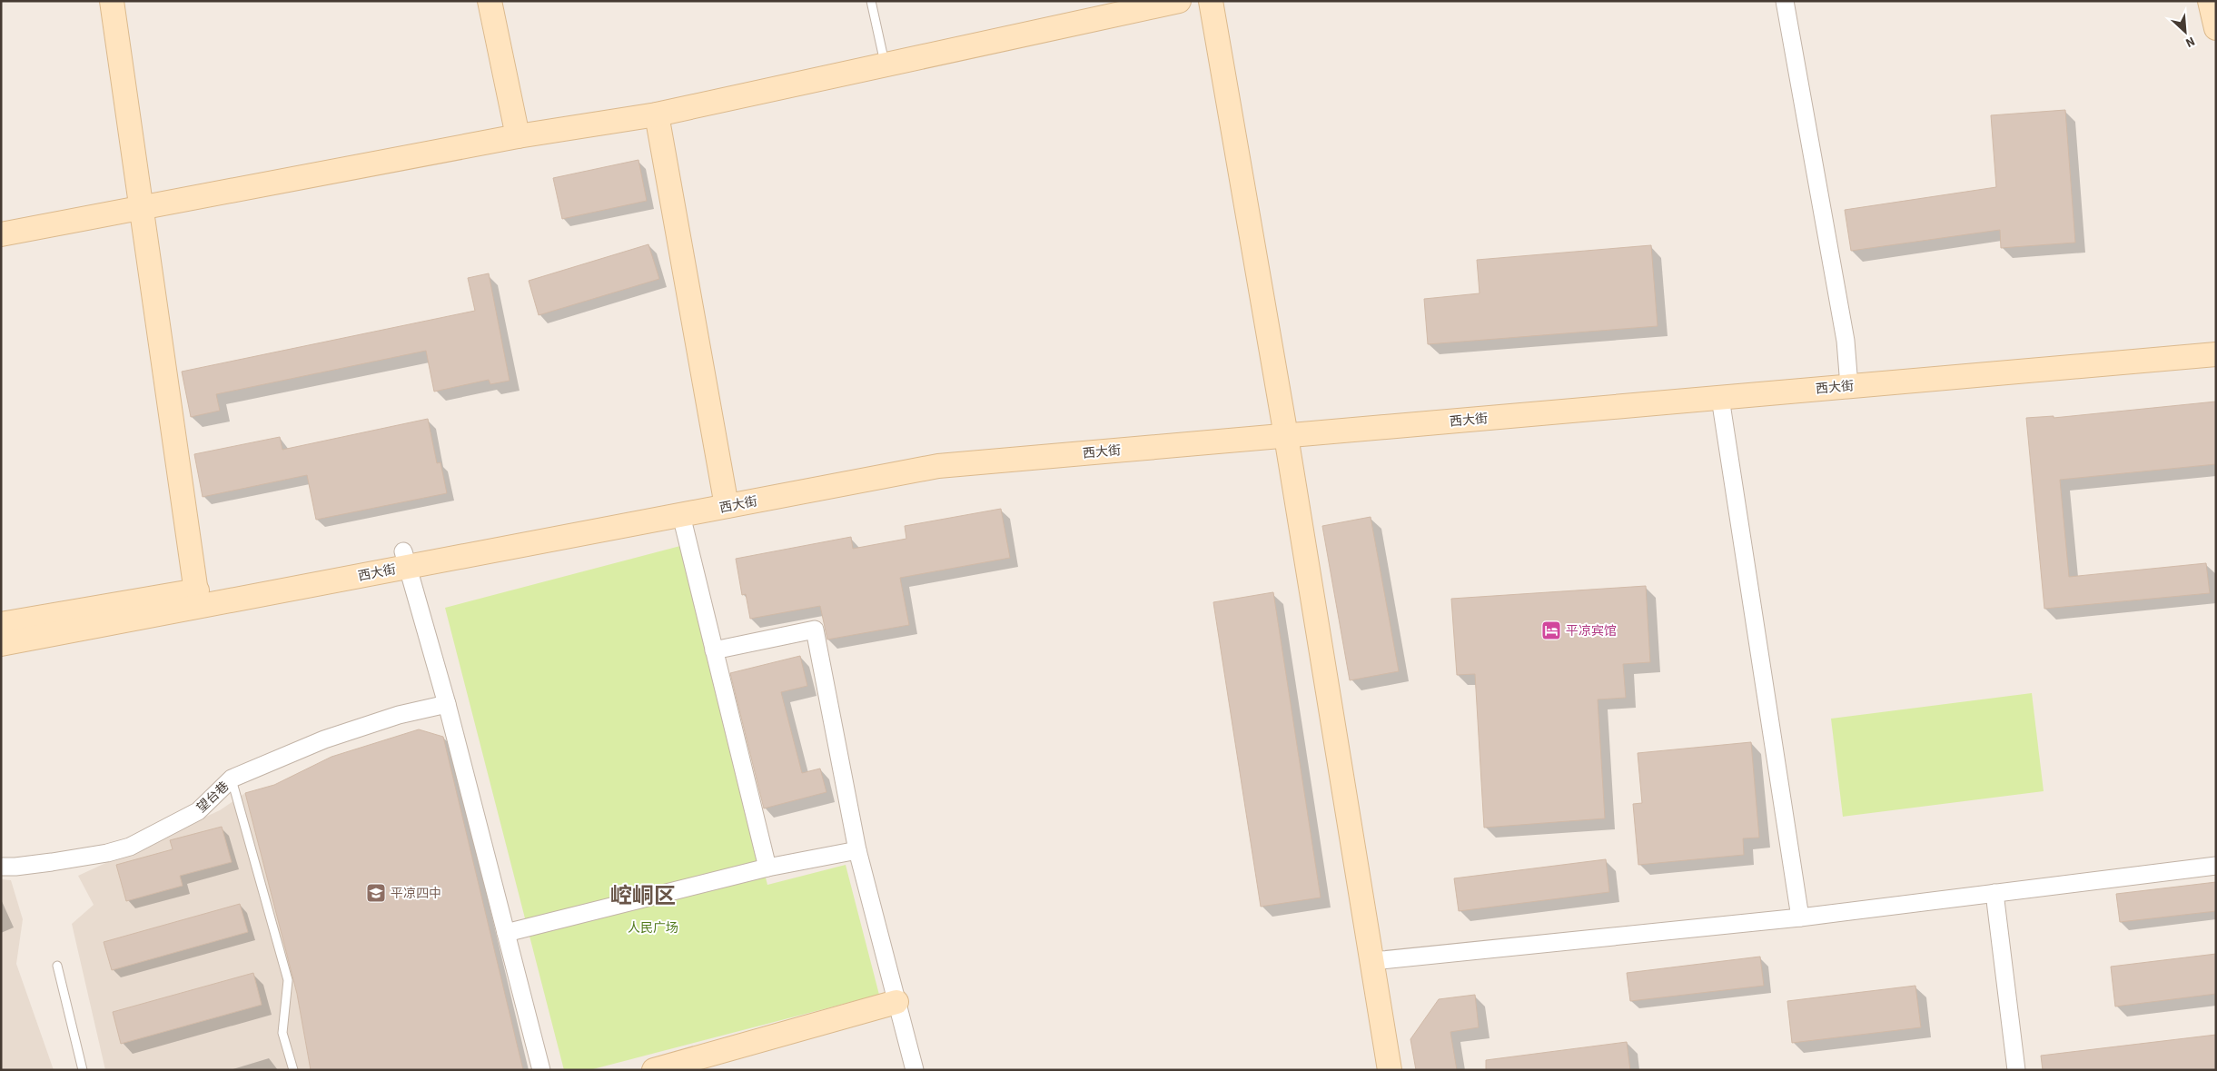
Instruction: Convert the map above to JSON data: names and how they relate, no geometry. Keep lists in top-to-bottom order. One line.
{"streets":{"main road":["西大街"],"street":["望台巷"]},"districts":["崆峒区"],"parks":["人民广场"],"places":{"hotel":["平凉宾馆"],"school or university":["平凉四中"]},"north":"bottom right"}
